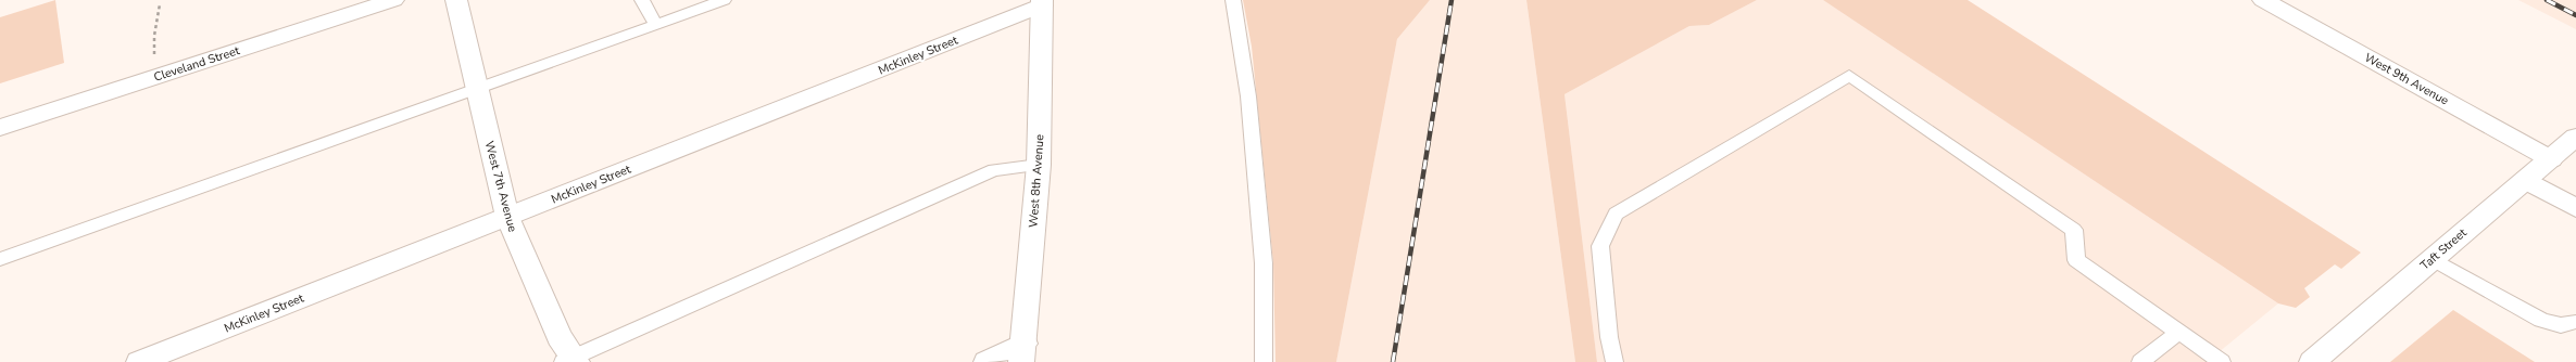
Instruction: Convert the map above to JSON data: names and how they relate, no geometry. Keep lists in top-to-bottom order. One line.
{"streets":{"street":["McKinley Street","Cleveland Street","West 9th Avenue","West 8th Avenue","West 7th Avenue","Taft Street"]},"crossings":[["McKinley Street","West 8th Avenue"],["McKinley Street","West 7th Avenue"],["West 9th Avenue","Taft Street"]]}
